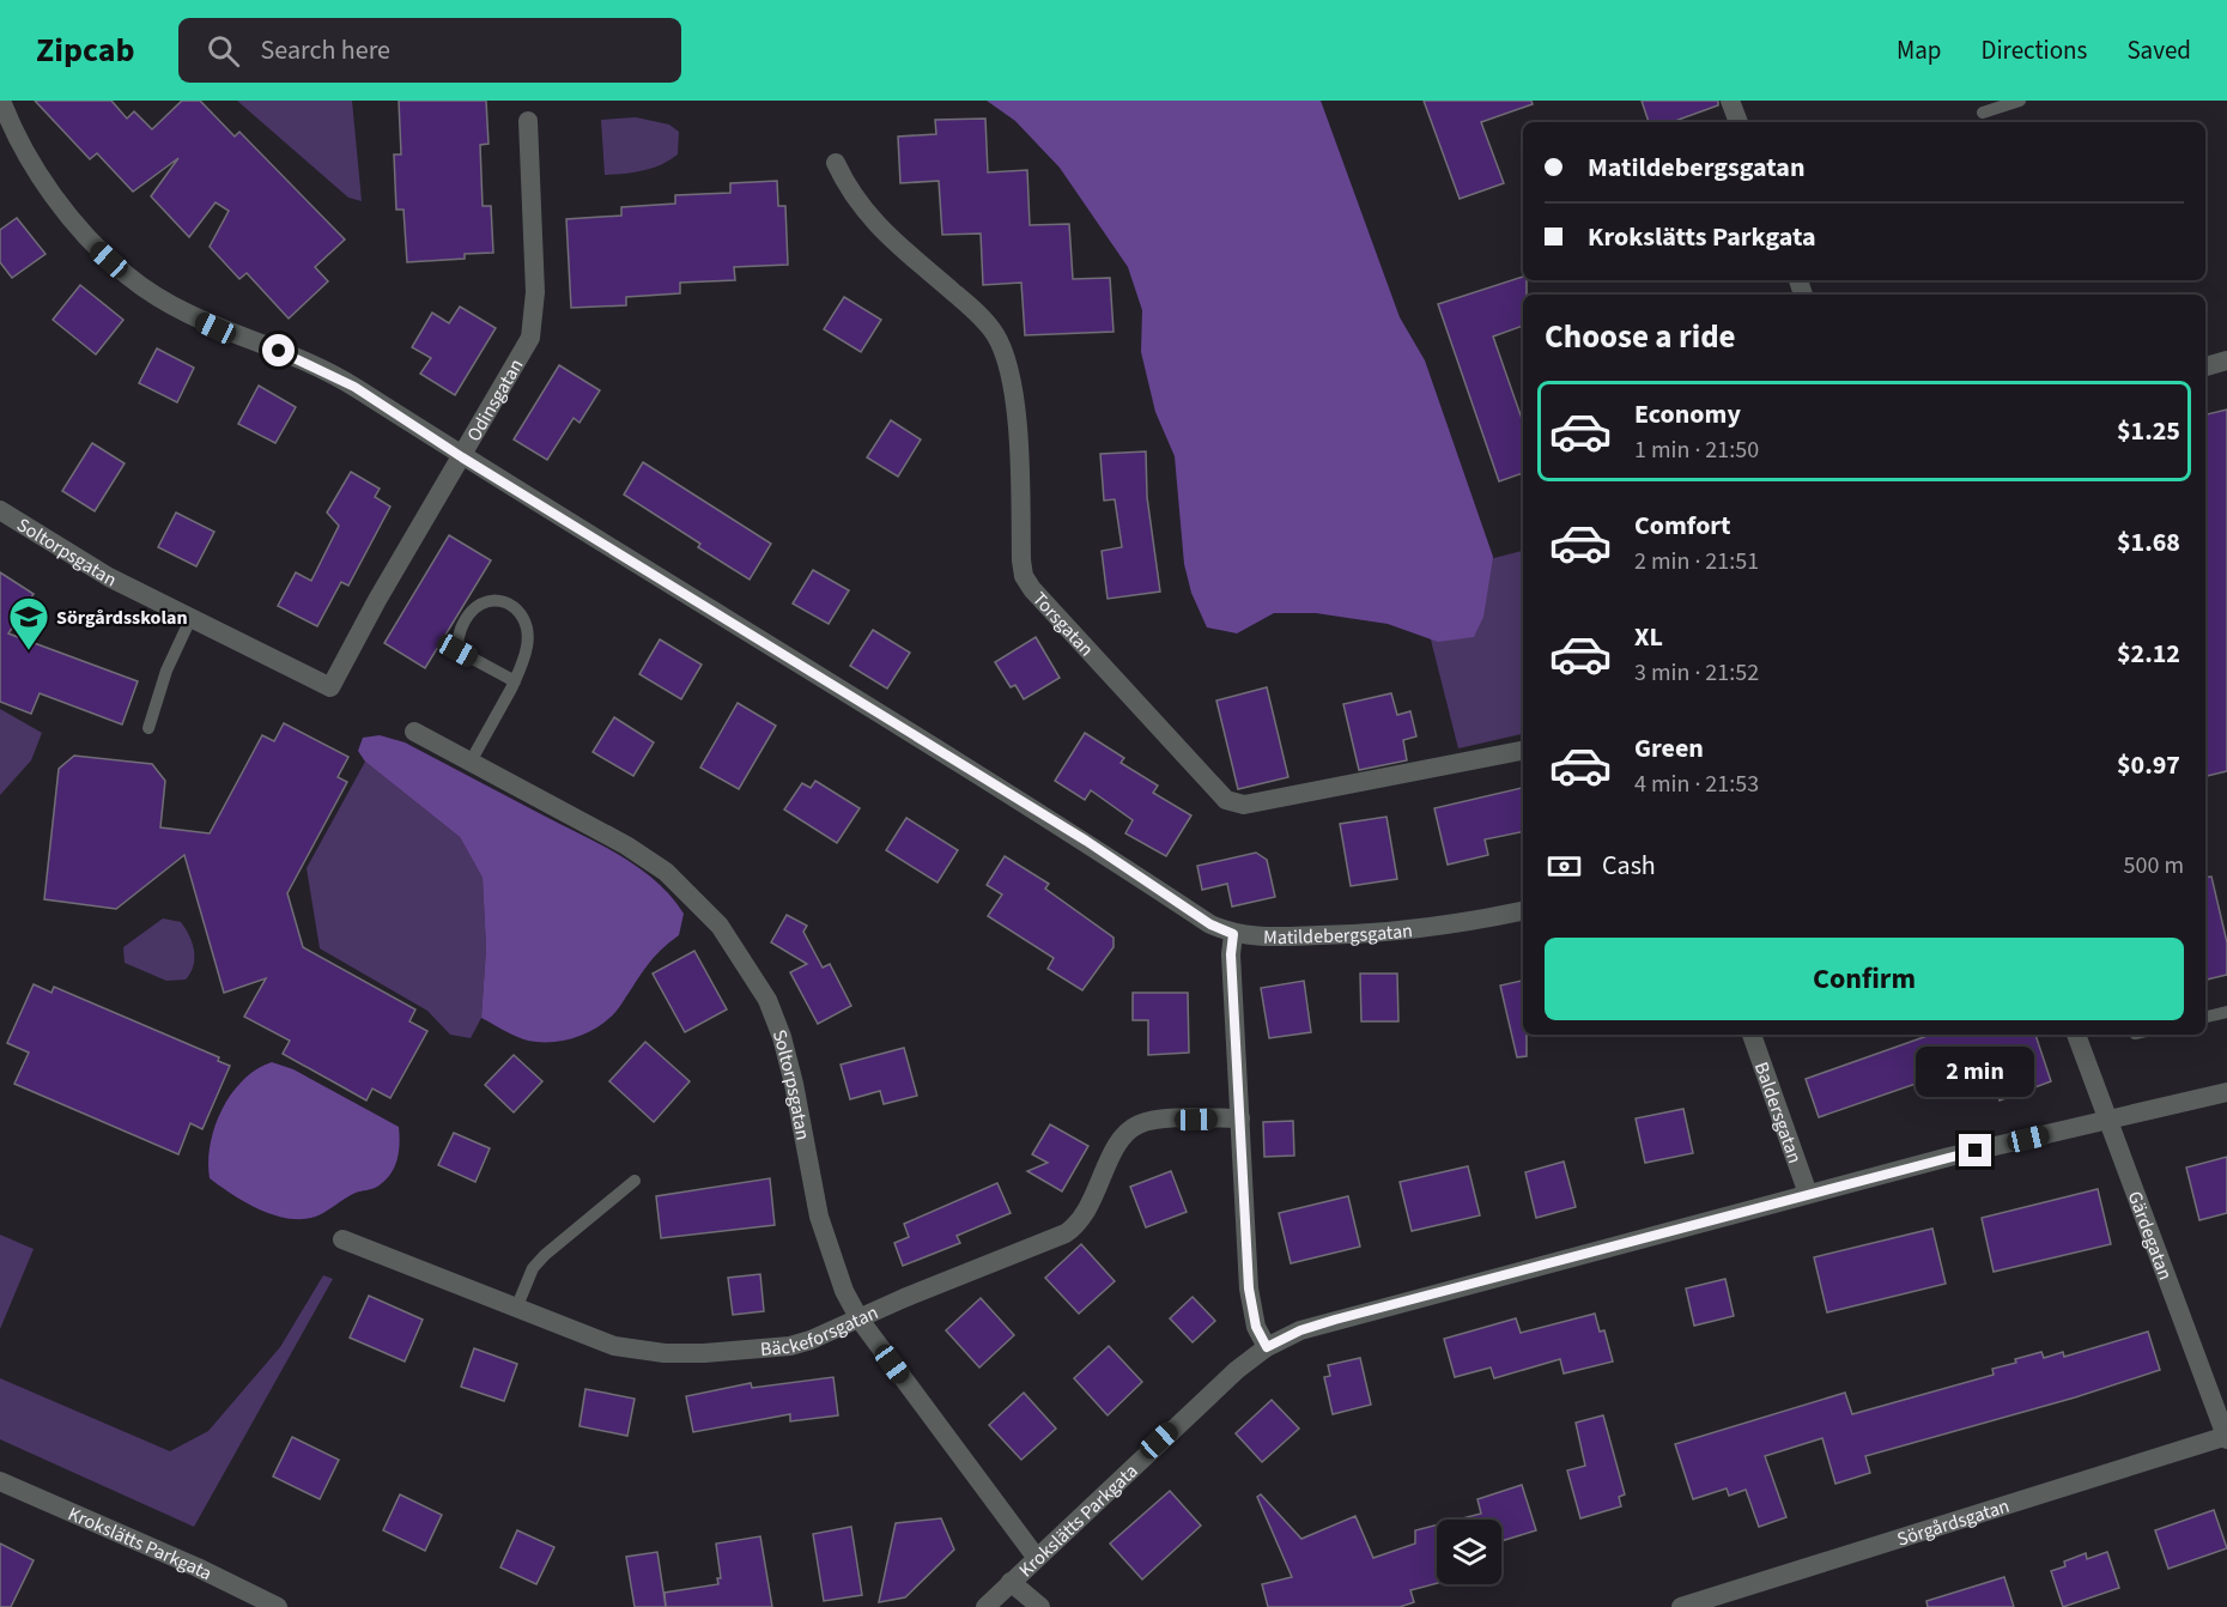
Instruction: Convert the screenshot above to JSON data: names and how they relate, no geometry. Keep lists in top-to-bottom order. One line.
{"streets":{"street":["Odinsgatan","Soltorpsgatan","Torsgatan","Matildebergsgatan","Baldersgatan","Gärdegatan","Bäckeforsgatan","Krokslätts Parkgata","Sörgårdsgatan"]},"crossings":[["Odinsgatan","Soltorpsgatan"],["Odinsgatan","Matildebergsgatan"],["Soltorpsgatan","Bäckeforsgatan"],["Soltorpsgatan","Krokslätts Parkgata"],["Baldersgatan","Krokslätts Parkgata"],["Gärdegatan","Krokslätts Parkgata"],["Gärdegatan","Sörgårdsgatan"]],"places":{"school or university":["Sörgårdsskolan"]},"page":{"header":"Zipcab","search":"Search here","nav":["Map","Directions","Saved"],"banner":["Matildebergsgatan","Krokslätts Parkgata"],"heading":"Choose a ride","list":[{"name":"Economy","note":"1 min · 21:50","value":"$1.25"},{"name":"Comfort","note":"2 min · 21:51","value":"$1.68"},{"name":"XL","note":"3 min · 21:52","value":"$2.12"},{"name":"Green","note":"4 min · 21:53","value":"$0.97"}],"pay":["Cash","500 m"],"buttons":"Confirm","bubble":"2 min"}}
